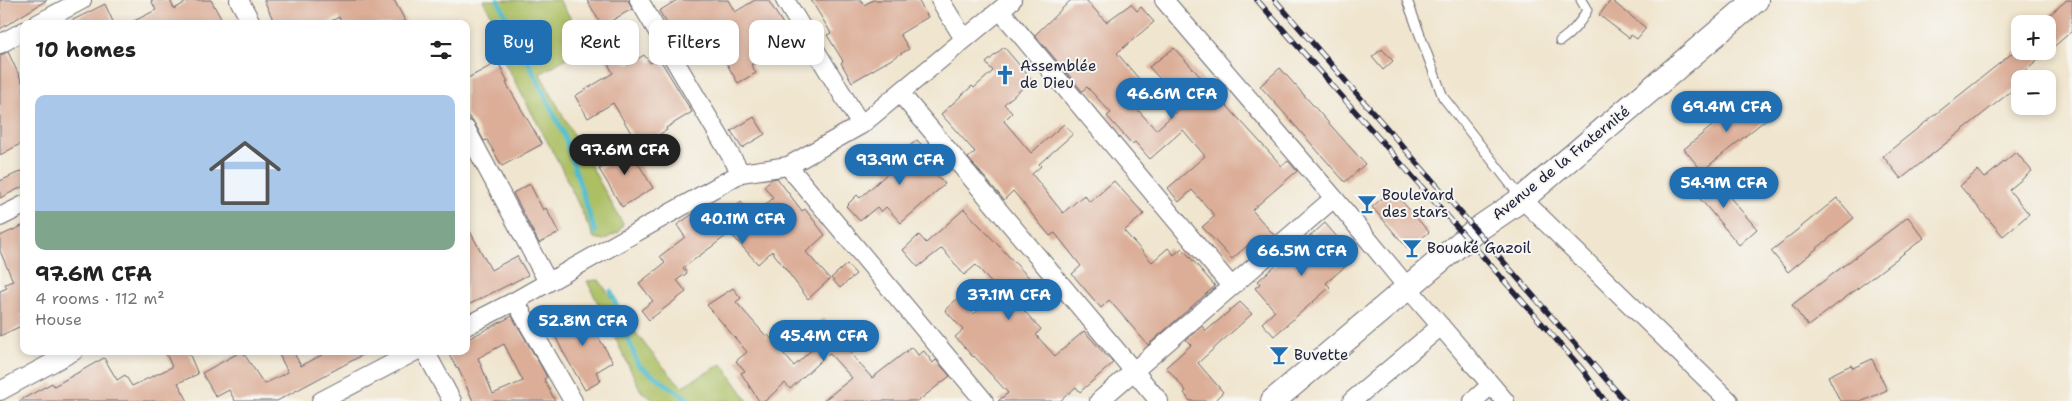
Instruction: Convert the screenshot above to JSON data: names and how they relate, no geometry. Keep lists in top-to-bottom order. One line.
{"streets":{"main road":["Avenue de la Fraternité"]},"places":{"church":["Assemblée de Dieu"],"bar":["Boulevard des stars","Bouaké Gazoil","Buvette"]},"page":{"map_buttons":["+","−"],"chip":["Buy","Rent","Filters","New"],"heading":"10 homes","price":["46.6M CFA","69.4M CFA","97.6M CFA","93.9M CFA","54.9M CFA","40.1M CFA","66.5M CFA","37.1M CFA","52.8M CFA","45.4M CFA"],"list":[{"name":"97.6M CFA","note":"4 rooms · 112 m² · House"}]}}
